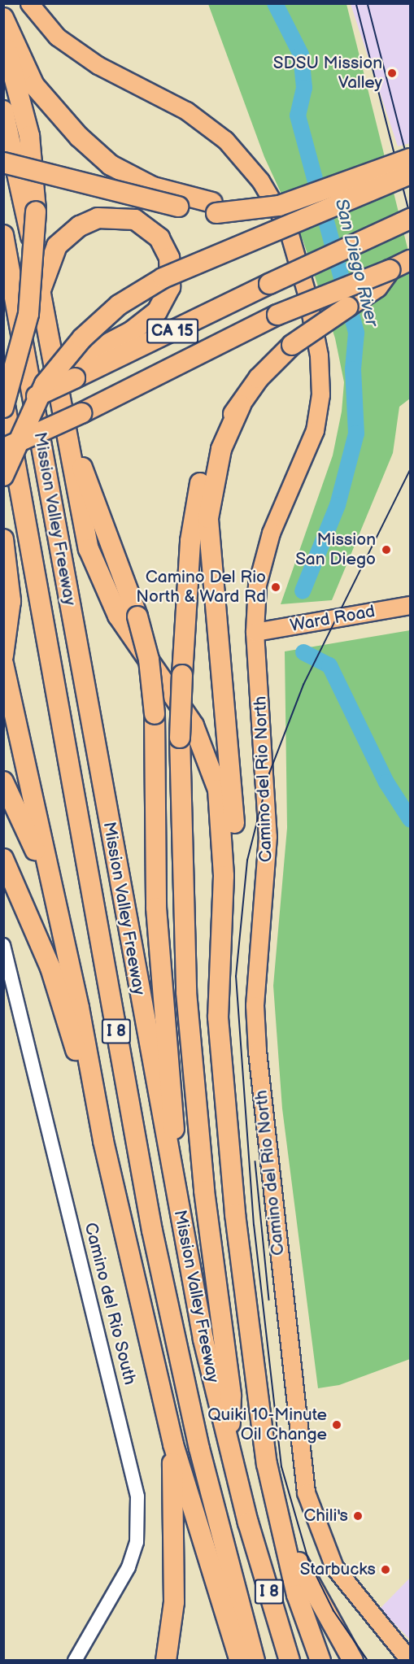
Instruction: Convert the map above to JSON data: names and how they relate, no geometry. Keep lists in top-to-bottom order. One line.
{"streets":{"highway":["CA 15","Mission Valley Freeway","I 8"],"main road":["Ward Road","Camino del Rio North"],"street":["Camino del Rio South"]},"crossings":[["Ward Road","Camino del Rio North"]],"water":["San Diego River"],"places":["SDSU Mission Valley","Mission San Diego","Camino Del Rio North & Ward Rd","Quiki 10-Minute Oil Change","Chili's","Starbucks"]}
